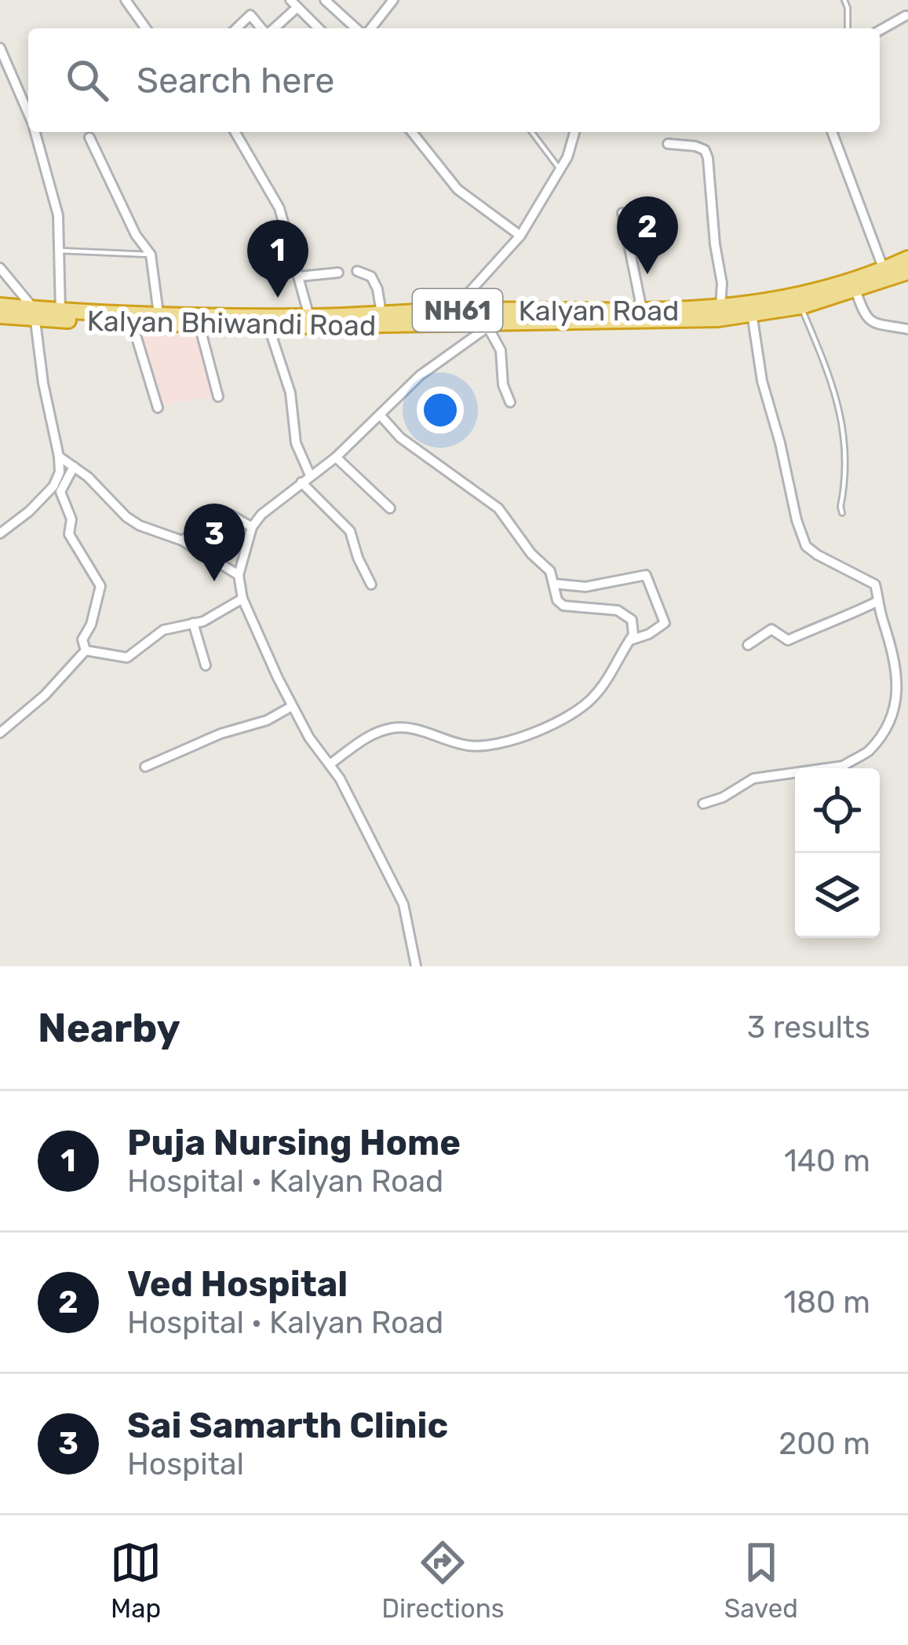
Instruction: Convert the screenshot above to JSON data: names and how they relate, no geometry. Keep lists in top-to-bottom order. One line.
{"streets":{"highway":["NH61","Kalyan Road","Kalyan Bhiwandi Road"]},"crossings":[["Kalyan Road","Kalyan Bhiwandi Road"]],"page":{"search":"Search here","pins":["2","1","3"],"heading":["Nearby","3 results"],"list":[{"mark":"1","name":"Puja Nursing Home","note":"Hospital · Kalyan Road","value":"140 m"},{"mark":"2","name":"Ved Hospital","note":"Hospital · Kalyan Road","value":"180 m"},{"mark":"3","name":"Sai Samarth Clinic","note":"Hospital","value":"200 m"}],"nav":["Map","Directions","Saved"]}}
